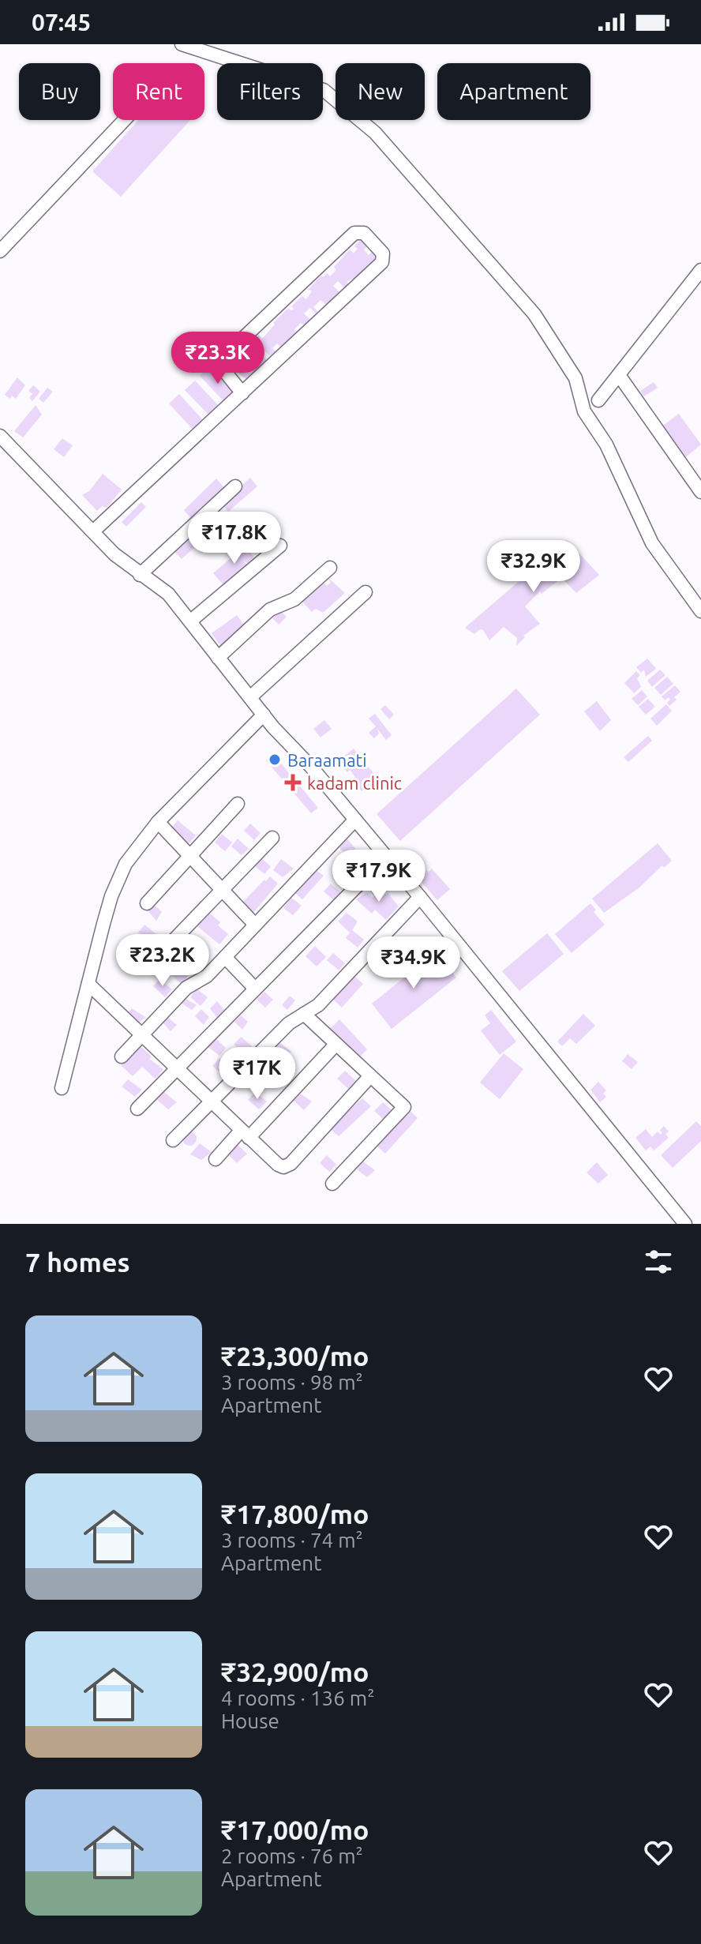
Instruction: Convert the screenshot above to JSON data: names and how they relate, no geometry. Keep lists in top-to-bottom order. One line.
{"places":{"other":["Baraamati"],"health":["kadam clinic"]},"page":{"status":"07:45","chip":["Buy","Rent","Filters","New","Apartment"],"price":["₹23.3K","₹17.8K","₹32.9K","₹17.9K","₹23.2K","₹34.9K","₹17K"],"heading":"7 homes","list":[{"name":"₹23,300/mo","note":"3 rooms · 98 m² · Apartment"},{"name":"₹17,800/mo","note":"3 rooms · 74 m² · Apartment"},{"name":"₹32,900/mo","note":"4 rooms · 136 m² · House"},{"name":"₹17,000/mo","note":"2 rooms · 76 m² · Apartment"}]}}
